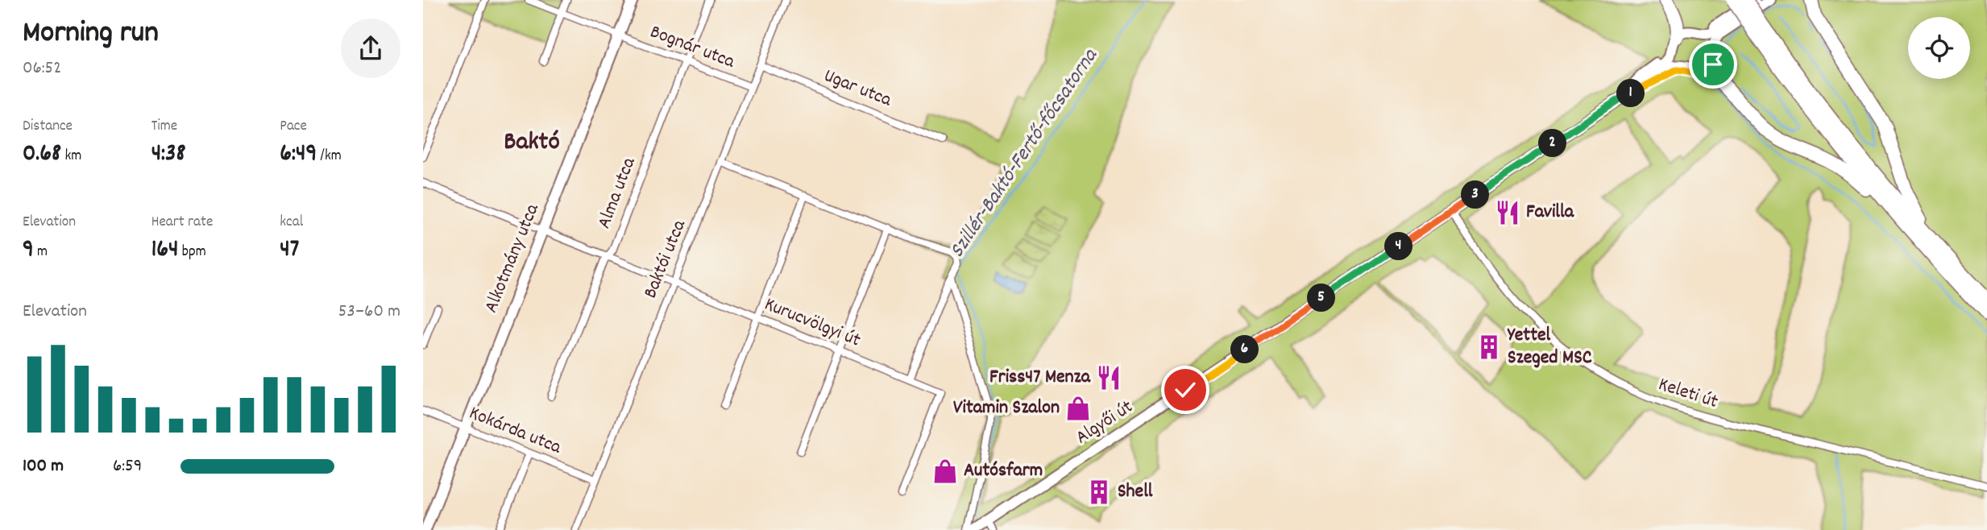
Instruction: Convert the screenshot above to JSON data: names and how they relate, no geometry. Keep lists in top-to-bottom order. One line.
{"streets":{"main road":["Alkotmány utca","Algyői út"],"street":["Bognár utca","Ugar utca","Alma utca","Baktói utca","Kurucvölgyi út","Keleti út","Kokárda utca"]},"crossings":[["Bognár utca","Alma utca"],["Bognár utca","Alkotmány utca"],["Bognár utca","Baktói utca"],["Ugar utca","Baktói utca"],["Alma utca","Kurucvölgyi út"],["Alkotmány utca","Kurucvölgyi út"],["Alkotmány utca","Kokárda utca"],["Baktói utca","Kurucvölgyi út"],["Baktói utca","Kokárda utca"],["Keleti út","Algyői út"]],"districts":["Baktó"],"water":["Szillér-Baktó-Fertő-főcsatorna"],"places":{"restaurant":["Favilla","Friss47 Menza"],"building":["Yettel Szeged MSC","Shell"],"shop":["Vitamin Szalon","Autósfarm"]},"page":{"heading":["Morning run","06:52"],"pins":["1","2","3","4","5","6"],"stats":[["Distance","0.68 km"],["Time","4:38"],["Pace","6:49 /km"],["Elevation","9 m"],["Heart rate","164 bpm"],["kcal","47"]],"chart":["Elevation","53–60 m"],"list":[{"name":"100 m","note":"6:59"}]}}
